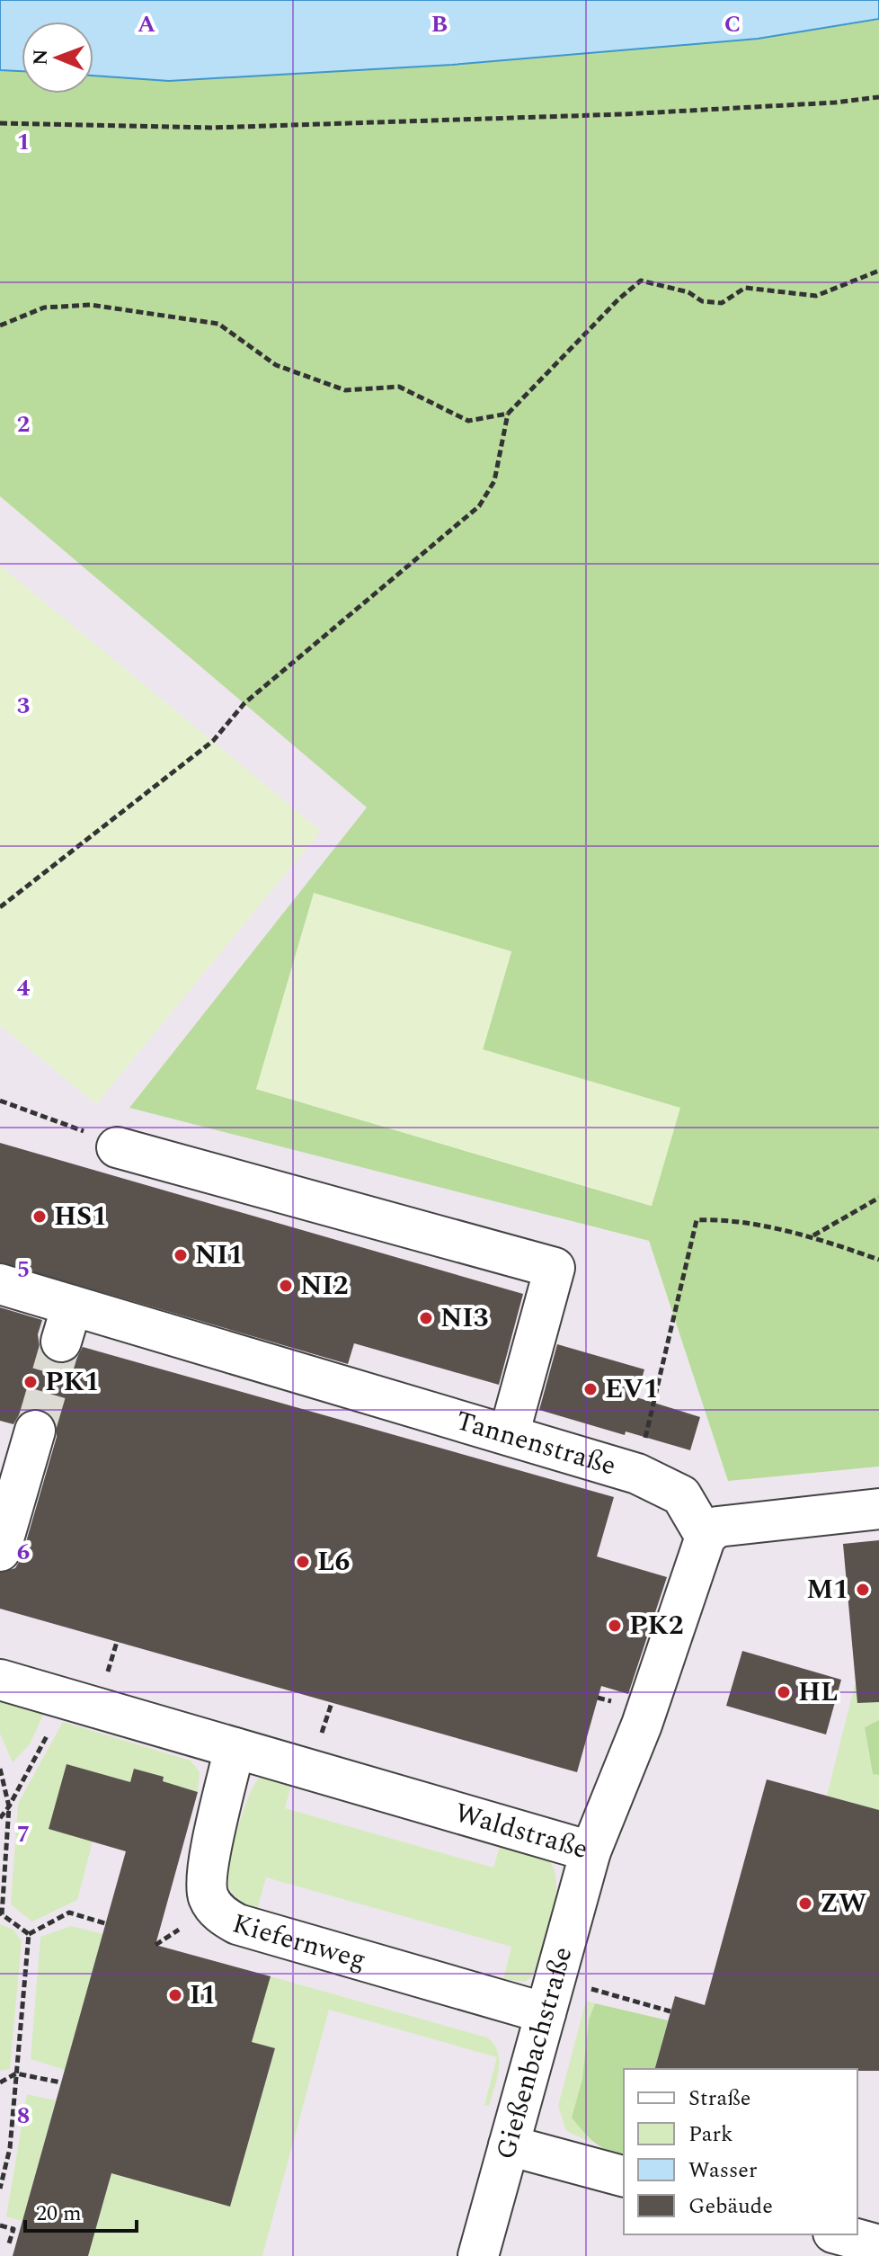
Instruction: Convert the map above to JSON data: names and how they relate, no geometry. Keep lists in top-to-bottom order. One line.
{"streets":{"lane":["Tannenstraße","Waldstraße","Kiefernweg","Gießenbachstraße"]},"crossings":[["Tannenstraße","Waldstraße"],["Waldstraße","Kiefernweg"],["Waldstraße","Gießenbachstraße"],["Kiefernweg","Gießenbachstraße"]],"places":["HS1","NI1","NI2","NI3","PK1","EV1","L6","M1","PK2","HL","ZW","I1"],"legend":["Straße","Park","Wasser","Gebäude"],"scale_bar":"20 m","north":"left","grid":{"columns":["A","B","C"],"rows":["1","2","3","4","5","6","7","8"]}}
